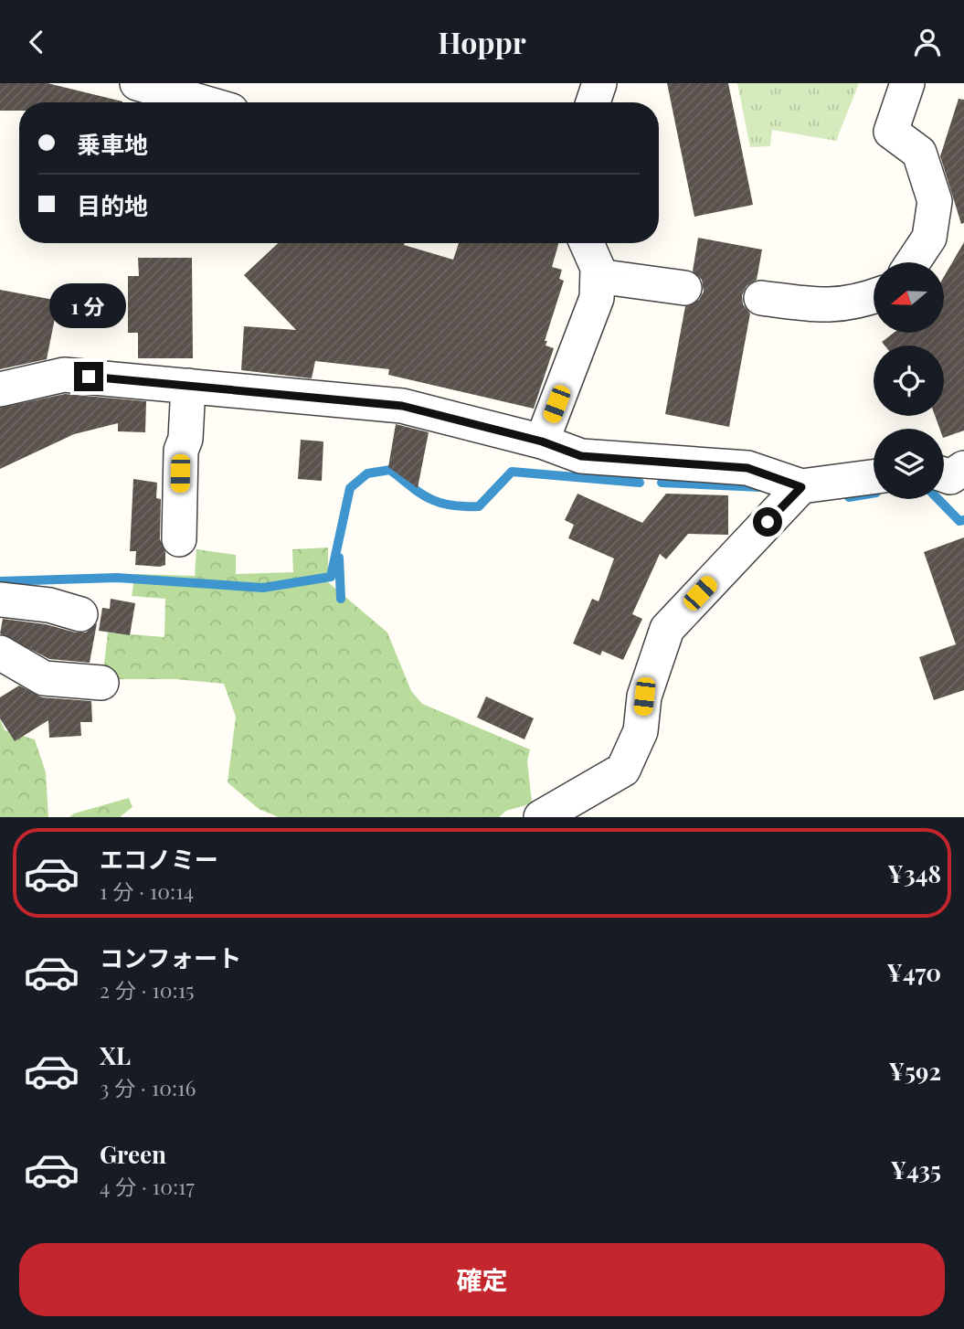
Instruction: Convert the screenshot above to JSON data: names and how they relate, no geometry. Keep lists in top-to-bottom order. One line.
{"north":"left","page":{"header":"Hoppr","banner":["乗車地","目的地"],"bubble":"1 分","list":[{"name":"エコノミー","note":"1 分 · 10:14","value":"¥348"},{"name":"コンフォート","note":"2 分 · 10:15","value":"¥470"},{"name":"XL","note":"3 分 · 10:16","value":"¥592"},{"name":"Green","note":"4 分 · 10:17","value":"¥435"}],"buttons":"確定"}}
